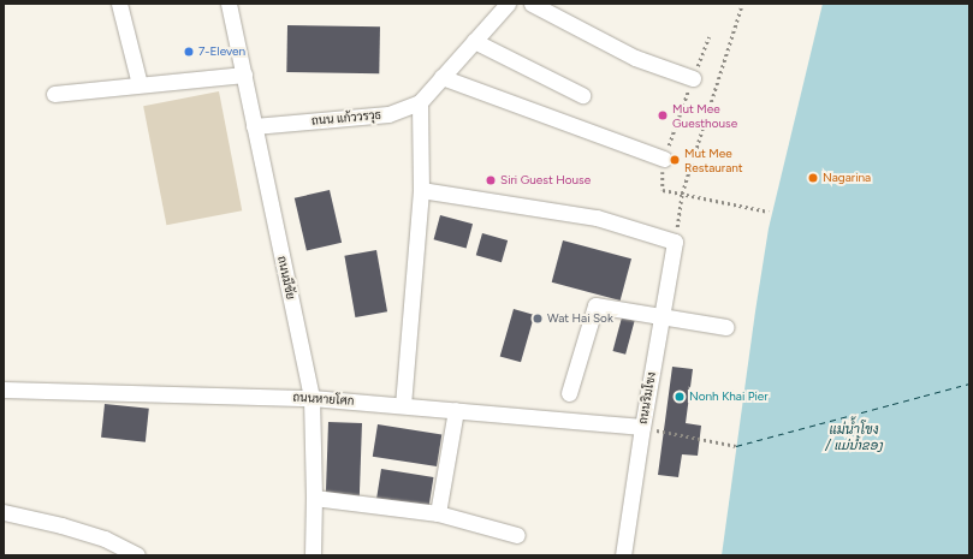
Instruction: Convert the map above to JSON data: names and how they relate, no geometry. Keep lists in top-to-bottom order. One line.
{"streets":{"street":["ถนน แก้ววรวุธ","ถนนมีชัย","ถนนริมโขง","ถนนหายโศก"]},"crossings":[["ถนน แก้ววรวุธ","ถนนมีชัย"],["ถนนมีชัย","ถนนหายโศก"],["ถนนริมโขง","ถนนหายโศก"]],"water":["แม่น้ำโขง / ແມ່ນ້ຳຂອງ"],"places":["7-Eleven","Mut Mee Guesthouse","Mut Mee Restaurant","Nagarina","Siri Guest House","Wat Hai Sok","Nonh Khai Pier"]}
